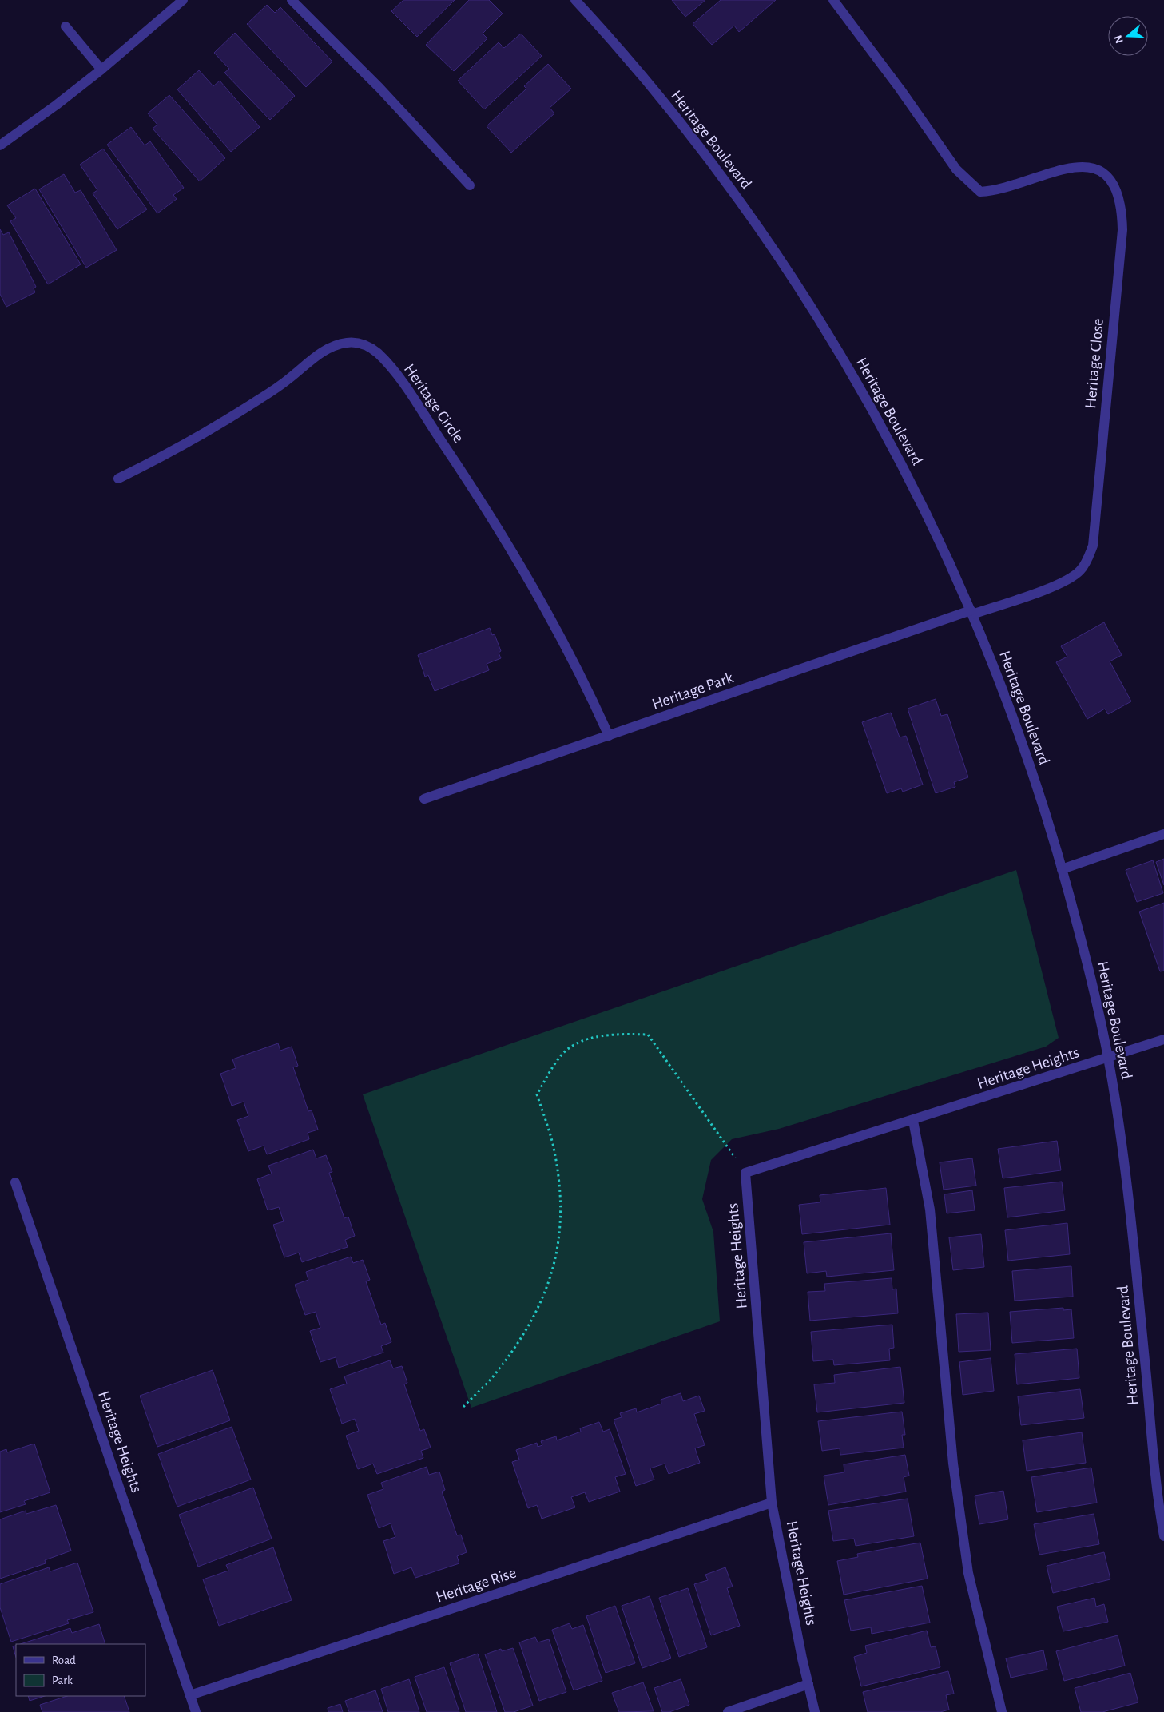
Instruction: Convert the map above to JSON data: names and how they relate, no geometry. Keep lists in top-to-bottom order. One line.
{"streets":{"street":["Heritage Boulevard","Heritage Close","Heritage Circle","Heritage Park","Heritage Heights","Heritage Rise"]},"crossings":[["Heritage Boulevard","Heritage Close"],["Heritage Boulevard","Heritage Park"],["Heritage Boulevard","Heritage Heights"],["Heritage Close","Heritage Park"],["Heritage Circle","Heritage Park"],["Heritage Heights","Heritage Rise"]],"legend":["Road","Park"],"north":"left"}
